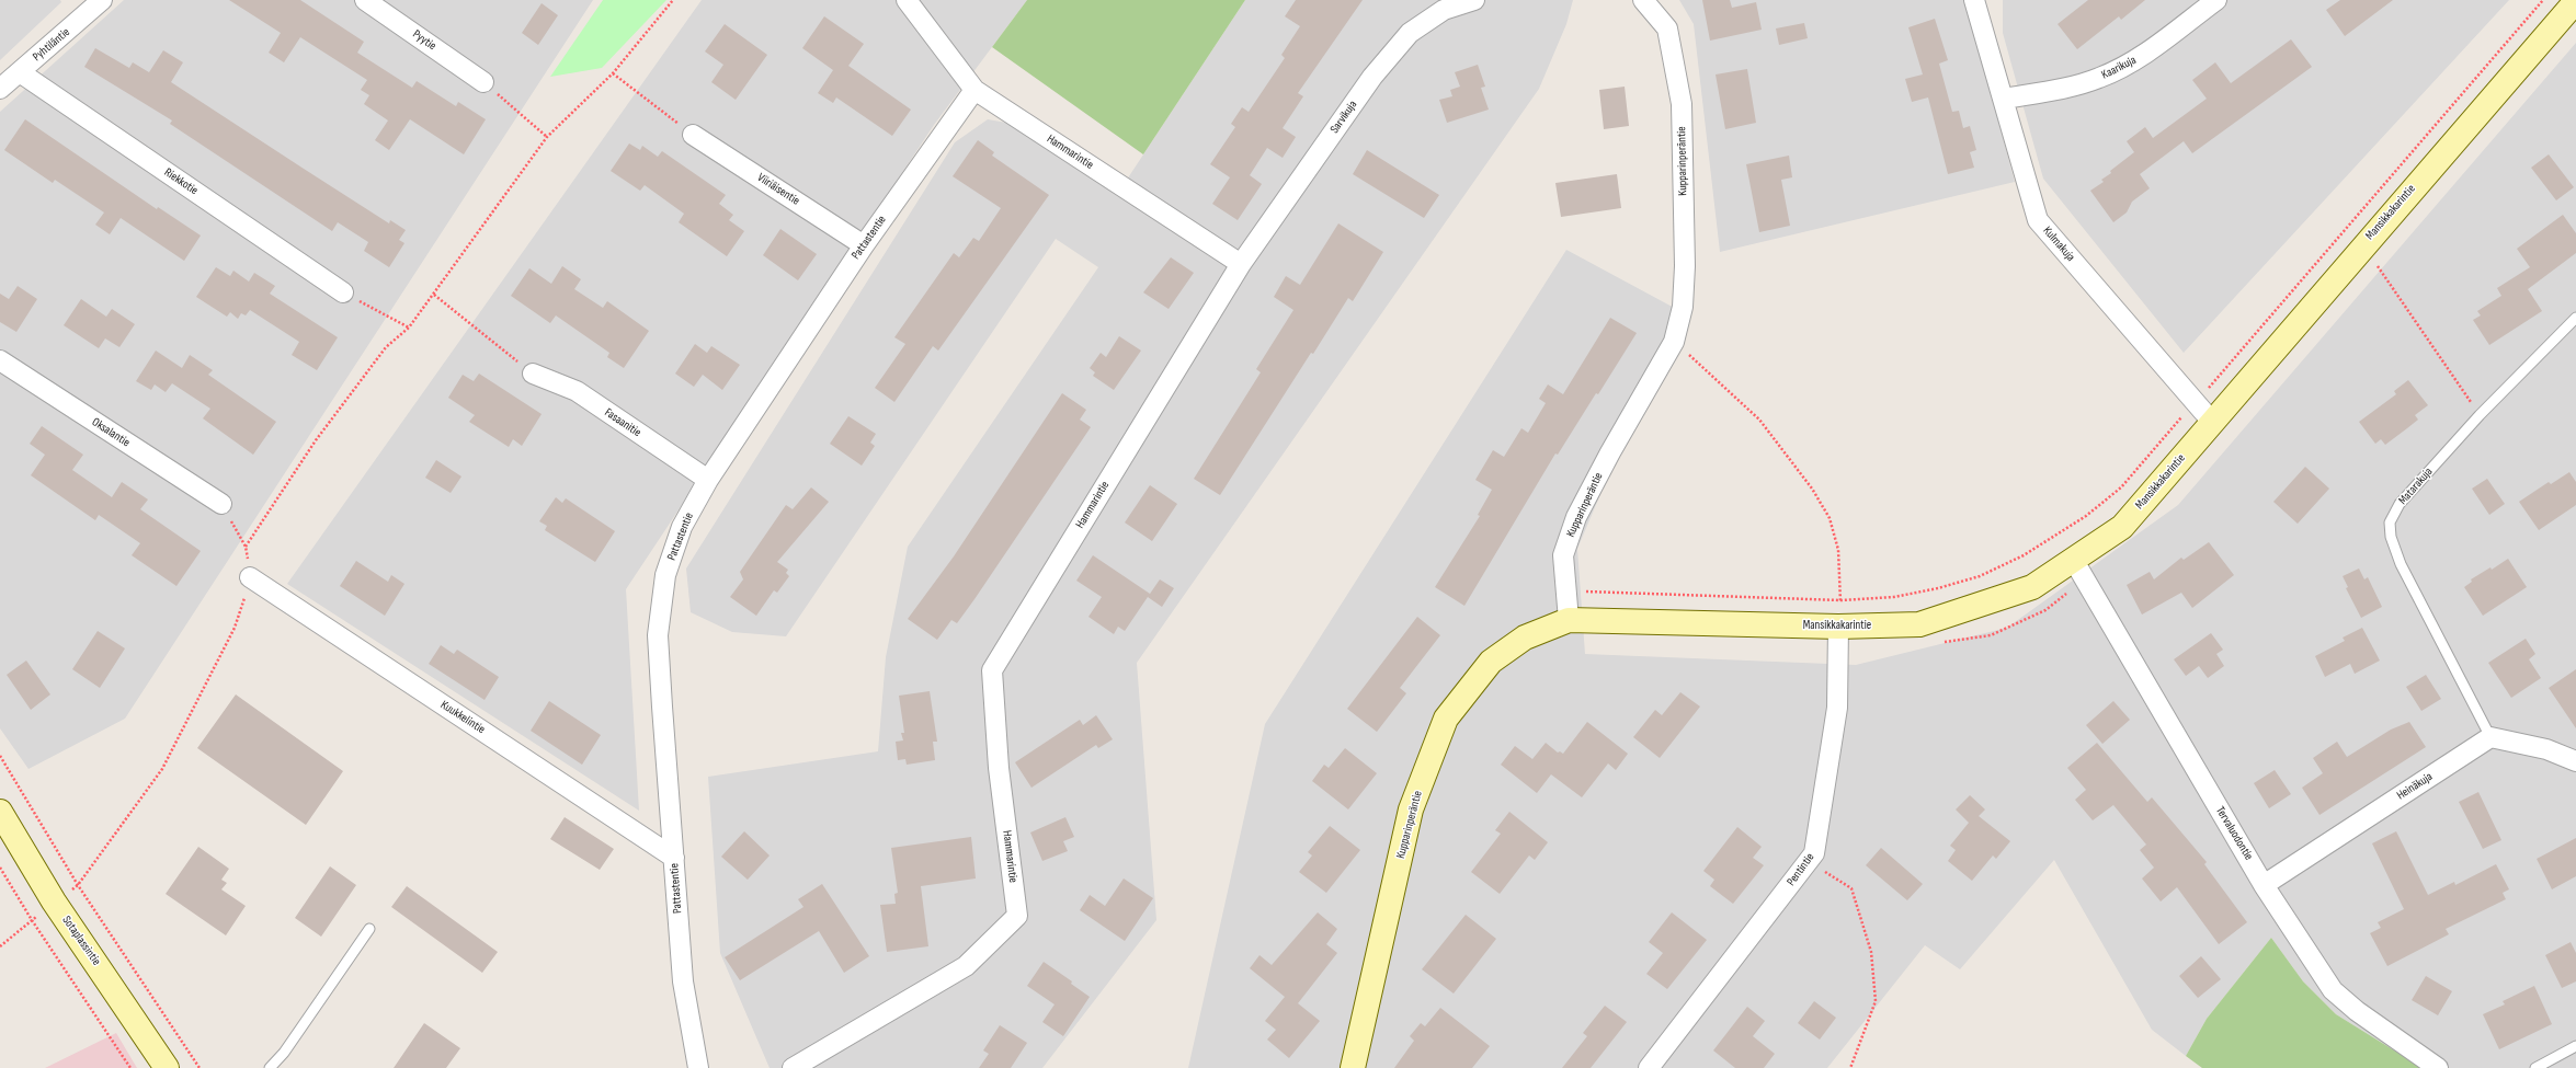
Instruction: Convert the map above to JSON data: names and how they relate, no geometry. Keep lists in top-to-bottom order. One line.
{"streets":{"street":["Pyytie","Pyhtiläntie","Kaarikuja","Sarvikuja","Hammarintie","Kupparinperäntie","Riekkotie","Viiriäisentie","Mansikkakarintie","Pattastentie","Kulmakuja","Fasaanitie","Oksalantie","Kuukkelintie","Heinäkuja","Tervaluodontie","Pentintie","Sotaplassintie"],"lane":["Matarakuja"]},"crossings":[["Pyhtiläntie","Riekkotie"],["Kaarikuja","Kulmakuja"],["Sarvikuja","Hammarintie"],["Hammarintie","Pattastentie"],["Kupparinperäntie","Mansikkakarintie"],["Viiriäisentie","Pattastentie"],["Mansikkakarintie","Kulmakuja"],["Mansikkakarintie","Tervaluodontie"],["Mansikkakarintie","Pentintie"],["Pattastentie","Fasaanitie"],["Pattastentie","Kuukkelintie"],["Matarakuja","Heinäkuja"],["Heinäkuja","Tervaluodontie"]]}
